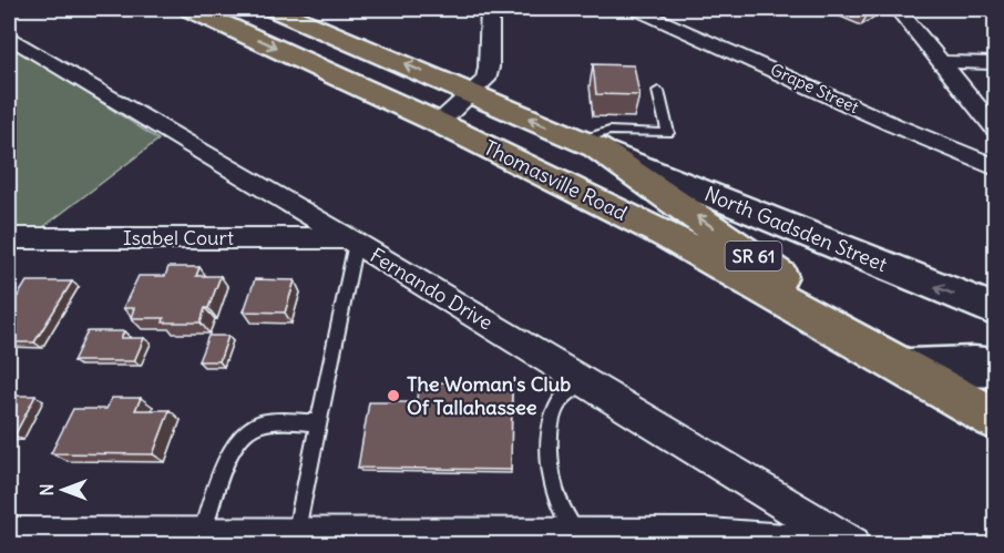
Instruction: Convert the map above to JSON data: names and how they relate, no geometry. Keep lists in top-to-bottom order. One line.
{"streets":{"main road":["Thomasville Road","SR 61"],"street":["Grape Street","North Gadsden Street","Isabel Court","Fernando Drive"]},"crossings":[["Thomasville Road","North Gadsden Street"],["Isabel Court","Fernando Drive"]],"places":["The Woman's Club Of Tallahassee"],"north":"left"}
